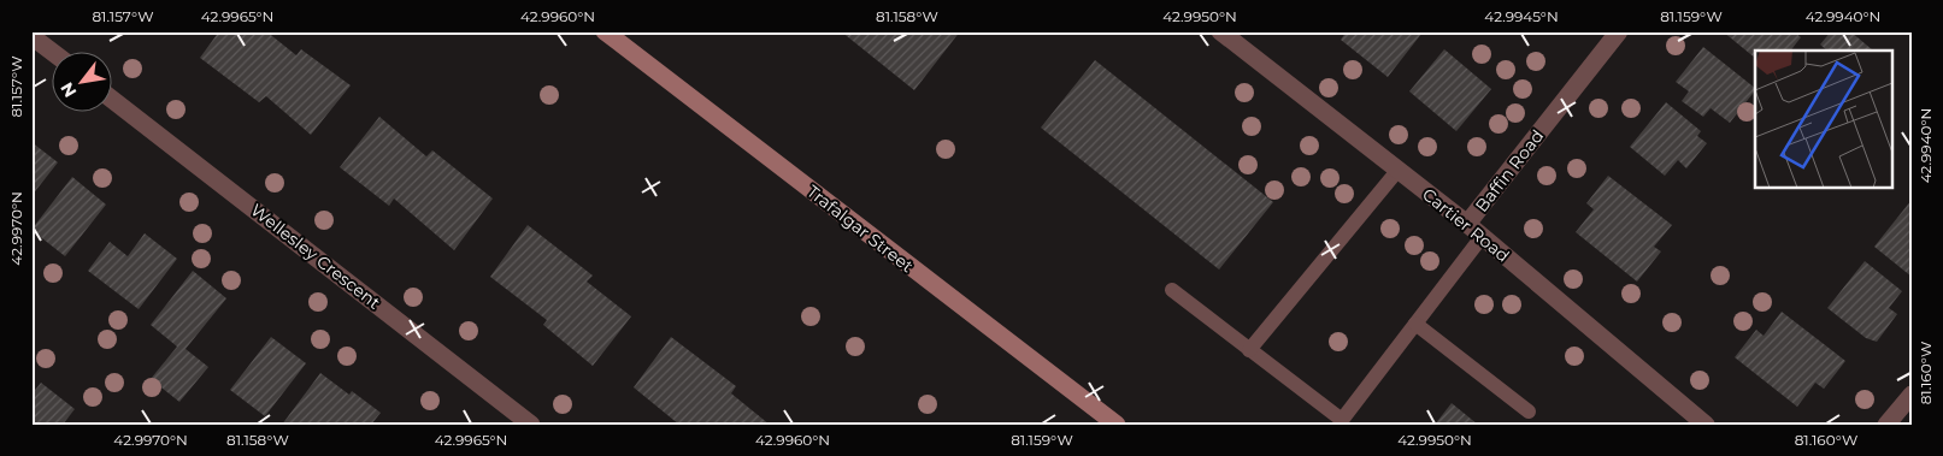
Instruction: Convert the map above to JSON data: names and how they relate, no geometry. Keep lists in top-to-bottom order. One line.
{"streets":{"main road":["Trafalgar Street"],"street":["Baffin Road","Cartier Road","Wellesley Crescent"]},"crossings":[["Baffin Road","Cartier Road"]],"north":"bottom left","coordinates":["81.157°W","42.9965°N","42.9960°N","81.158°W","42.9950°N","42.9945°N","81.159°W","42.9940°N","42.9970°N","81.160°W"]}
